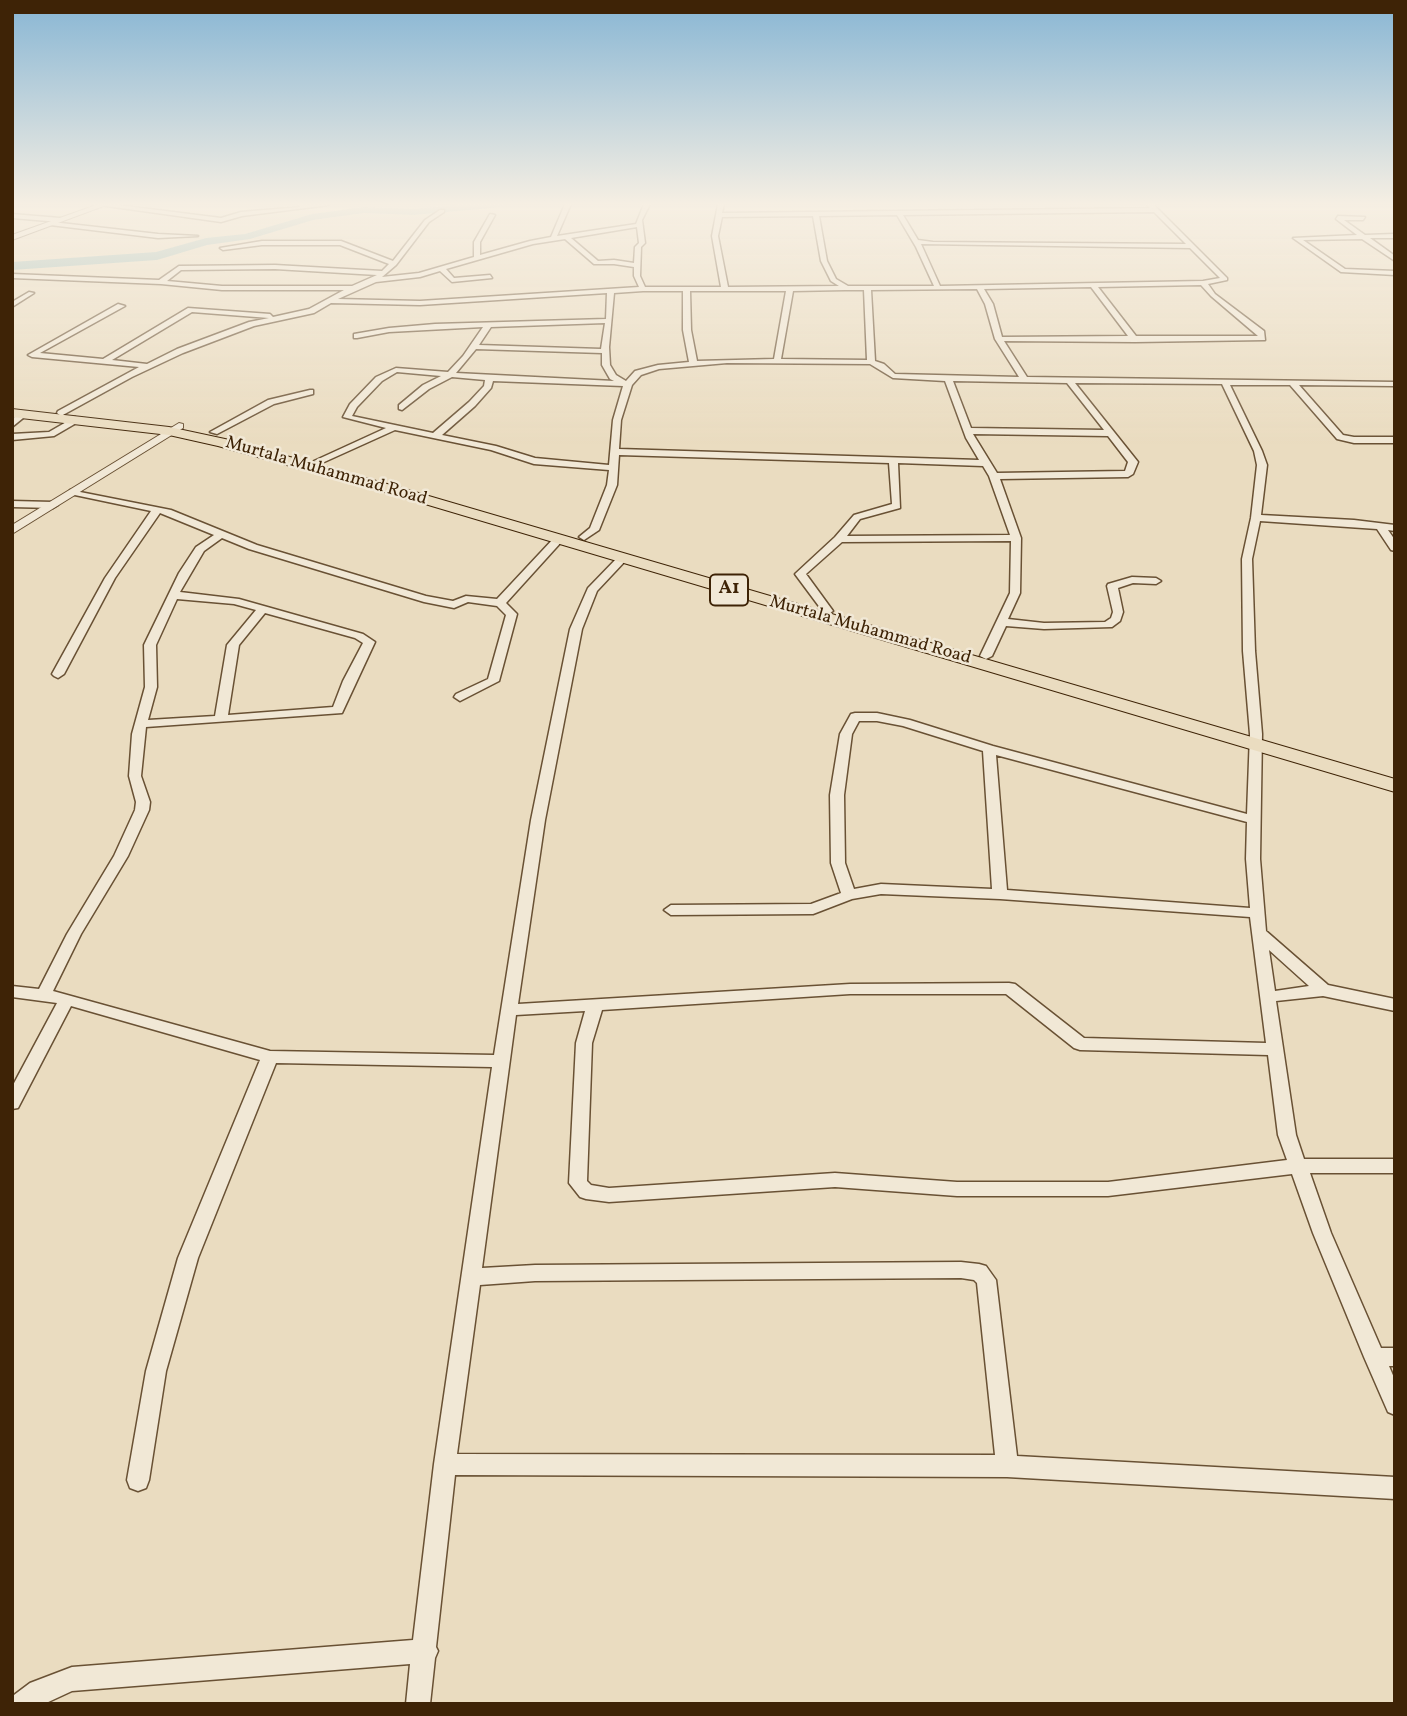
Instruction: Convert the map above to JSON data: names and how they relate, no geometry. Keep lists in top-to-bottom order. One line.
{"streets":{"highway":["Murtala Muhammad Road","A1"]},"crossings":[["Murtala Muhammad Road","A1"]]}
